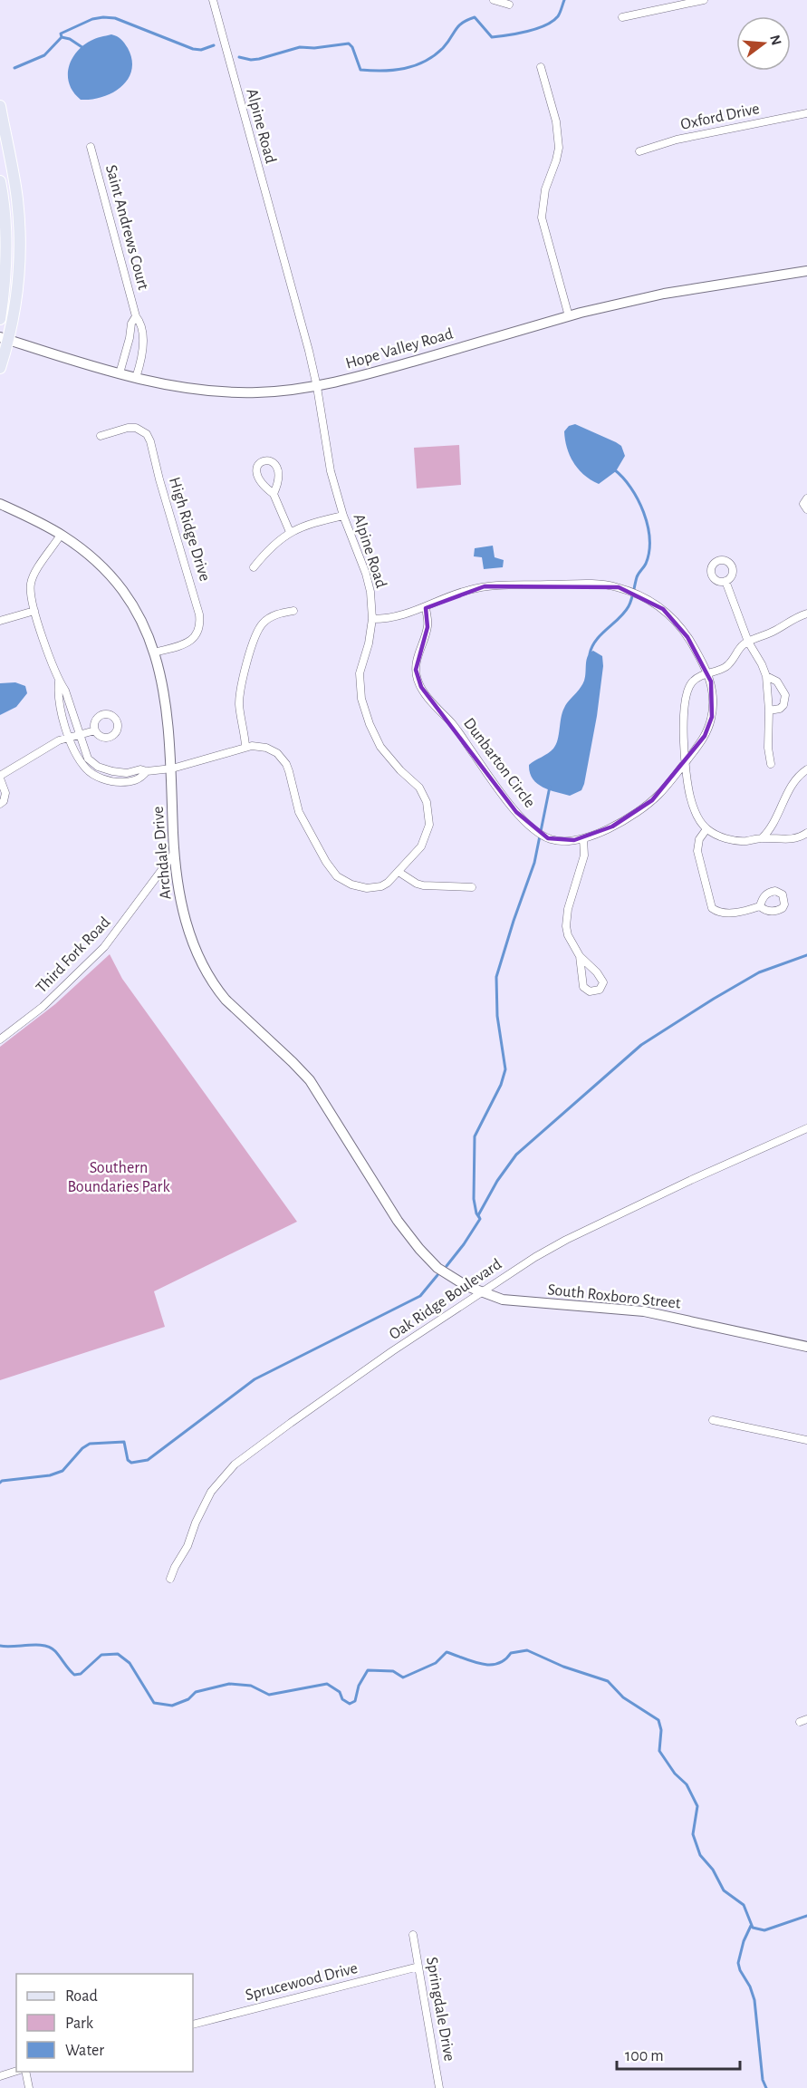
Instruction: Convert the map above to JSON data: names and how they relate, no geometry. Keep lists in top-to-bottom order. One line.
{"streets":{"street":["Oxford Drive","Alpine Road","Saint Andrews Court","Hope Valley Road","High Ridge Drive","Dunbarton Circle","Archdale Drive","Third Fork Road","South Roxboro Street","Oak Ridge Boulevard","Sprucewood Drive","Springdale Drive"]},"crossings":[["Alpine Road","Hope Valley Road"],["Alpine Road","Dunbarton Circle"],["Alpine Road","Archdale Drive"],["Saint Andrews Court","Hope Valley Road"],["High Ridge Drive","Archdale Drive"],["Archdale Drive","Third Fork Road"],["Archdale Drive","South Roxboro Street"],["Archdale Drive","Oak Ridge Boulevard"],["South Roxboro Street","Oak Ridge Boulevard"],["Sprucewood Drive","Springdale Drive"]],"parks":["Southern Boundaries Park"],"legend":["Road","Park","Water"],"scale_bar":"100 m","north":"right"}
